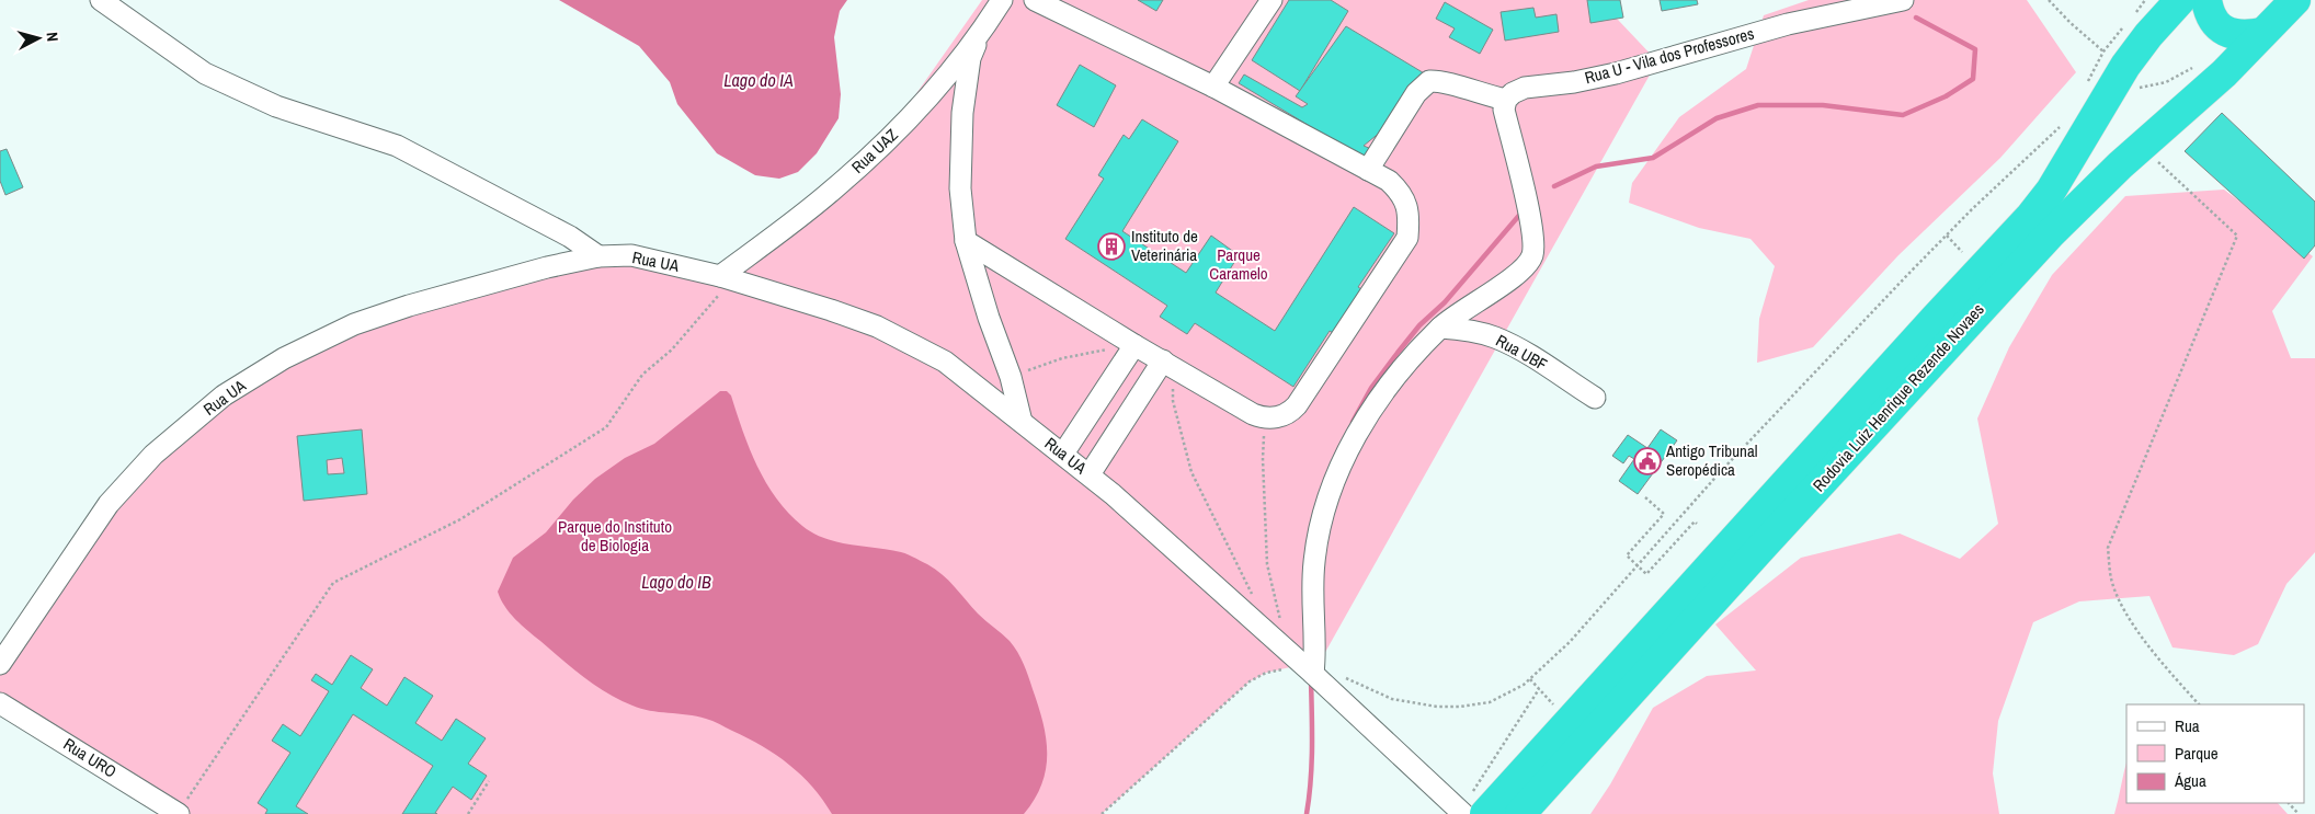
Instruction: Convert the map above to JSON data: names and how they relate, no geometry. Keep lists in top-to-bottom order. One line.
{"streets":{"highway":["Rodovia Luiz Henrique Rezende Novaes"],"lane":["Rua U - Vila dos Professores","Rua UAZ","Rua UA","Rua UBF","Rua URO"]},"crossings":[["Rua UAZ","Rua UA"],["Rua UA","Rodovia Luiz Henrique Rezende Novaes"]],"water":["Lago do IA","Lago do IB"],"parks":["Parque Caramelo","Parque do Instituto de Biologia"],"places":{"building":["Instituto de Veterinária"],"public building":["Antigo Tribunal Seropédica"]},"legend":["Rua","Parque","Água"],"north":"right"}
